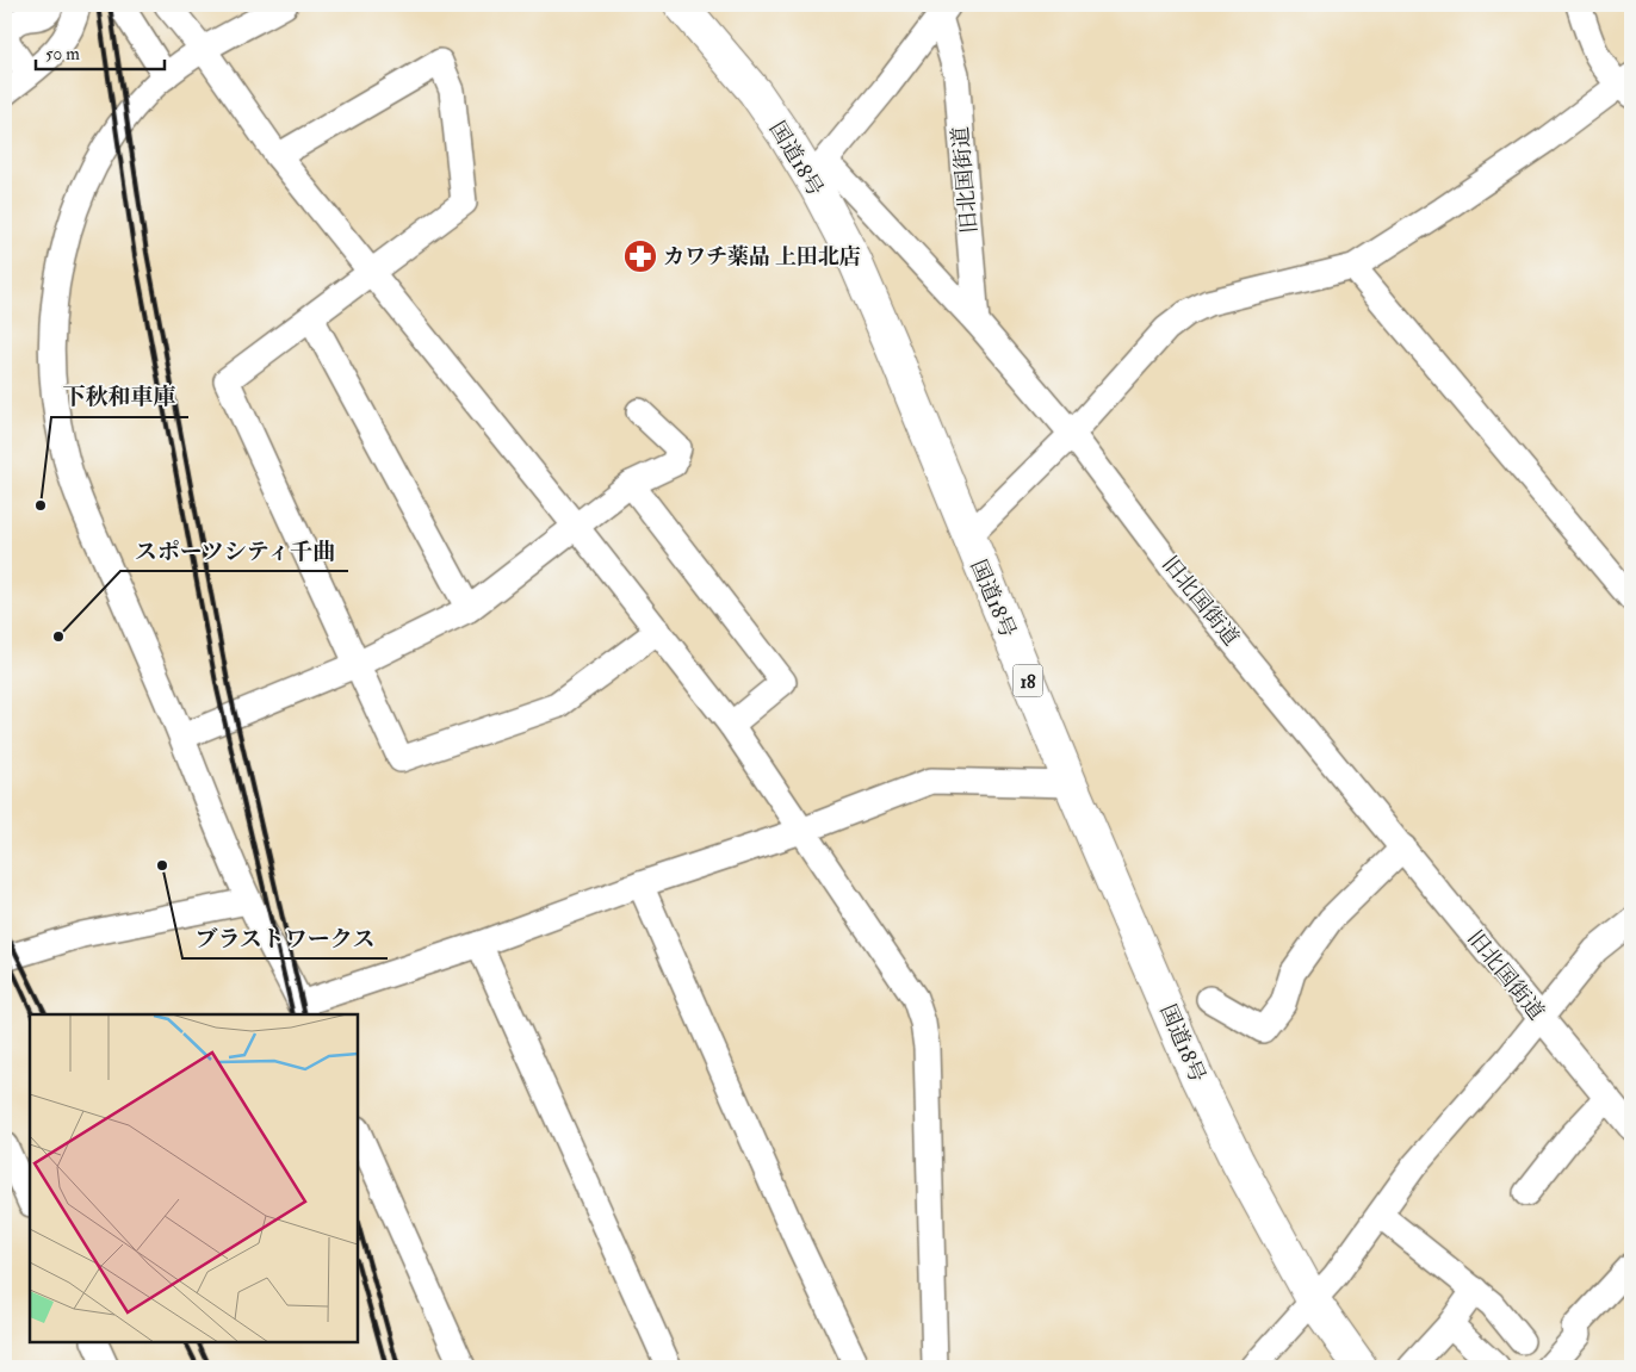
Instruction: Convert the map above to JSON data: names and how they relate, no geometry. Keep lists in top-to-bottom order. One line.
{"streets":{"highway":["国道18号","18"],"street":["旧北国街道"]},"places":{"pharmacy":["カワチ薬品 上田北店"],"other":["下秋和車庫","スポーツシティ千曲","ブラストワークス"]},"scale_bar":"50 m"}
